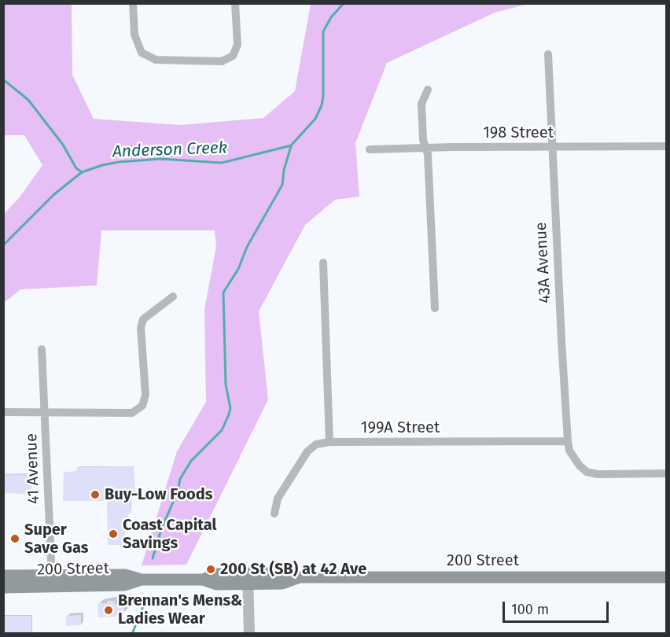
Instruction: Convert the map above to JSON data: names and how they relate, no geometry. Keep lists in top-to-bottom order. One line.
{"streets":{"main road":["200 Street"],"street":["198 Street","43A Avenue","199A Street","41 Avenue"]},"crossings":[["198 Street","43A Avenue"],["43A Avenue","199A Street"],["41 Avenue","200 Street"]],"water":["Anderson Creek"],"places":["Buy-Low Foods","Coast Capital Savings","Super Save Gas","200 St (SB) at 42 Ave","Brennan's Mens& Ladies Wear"],"scale_bar":"100 m"}
